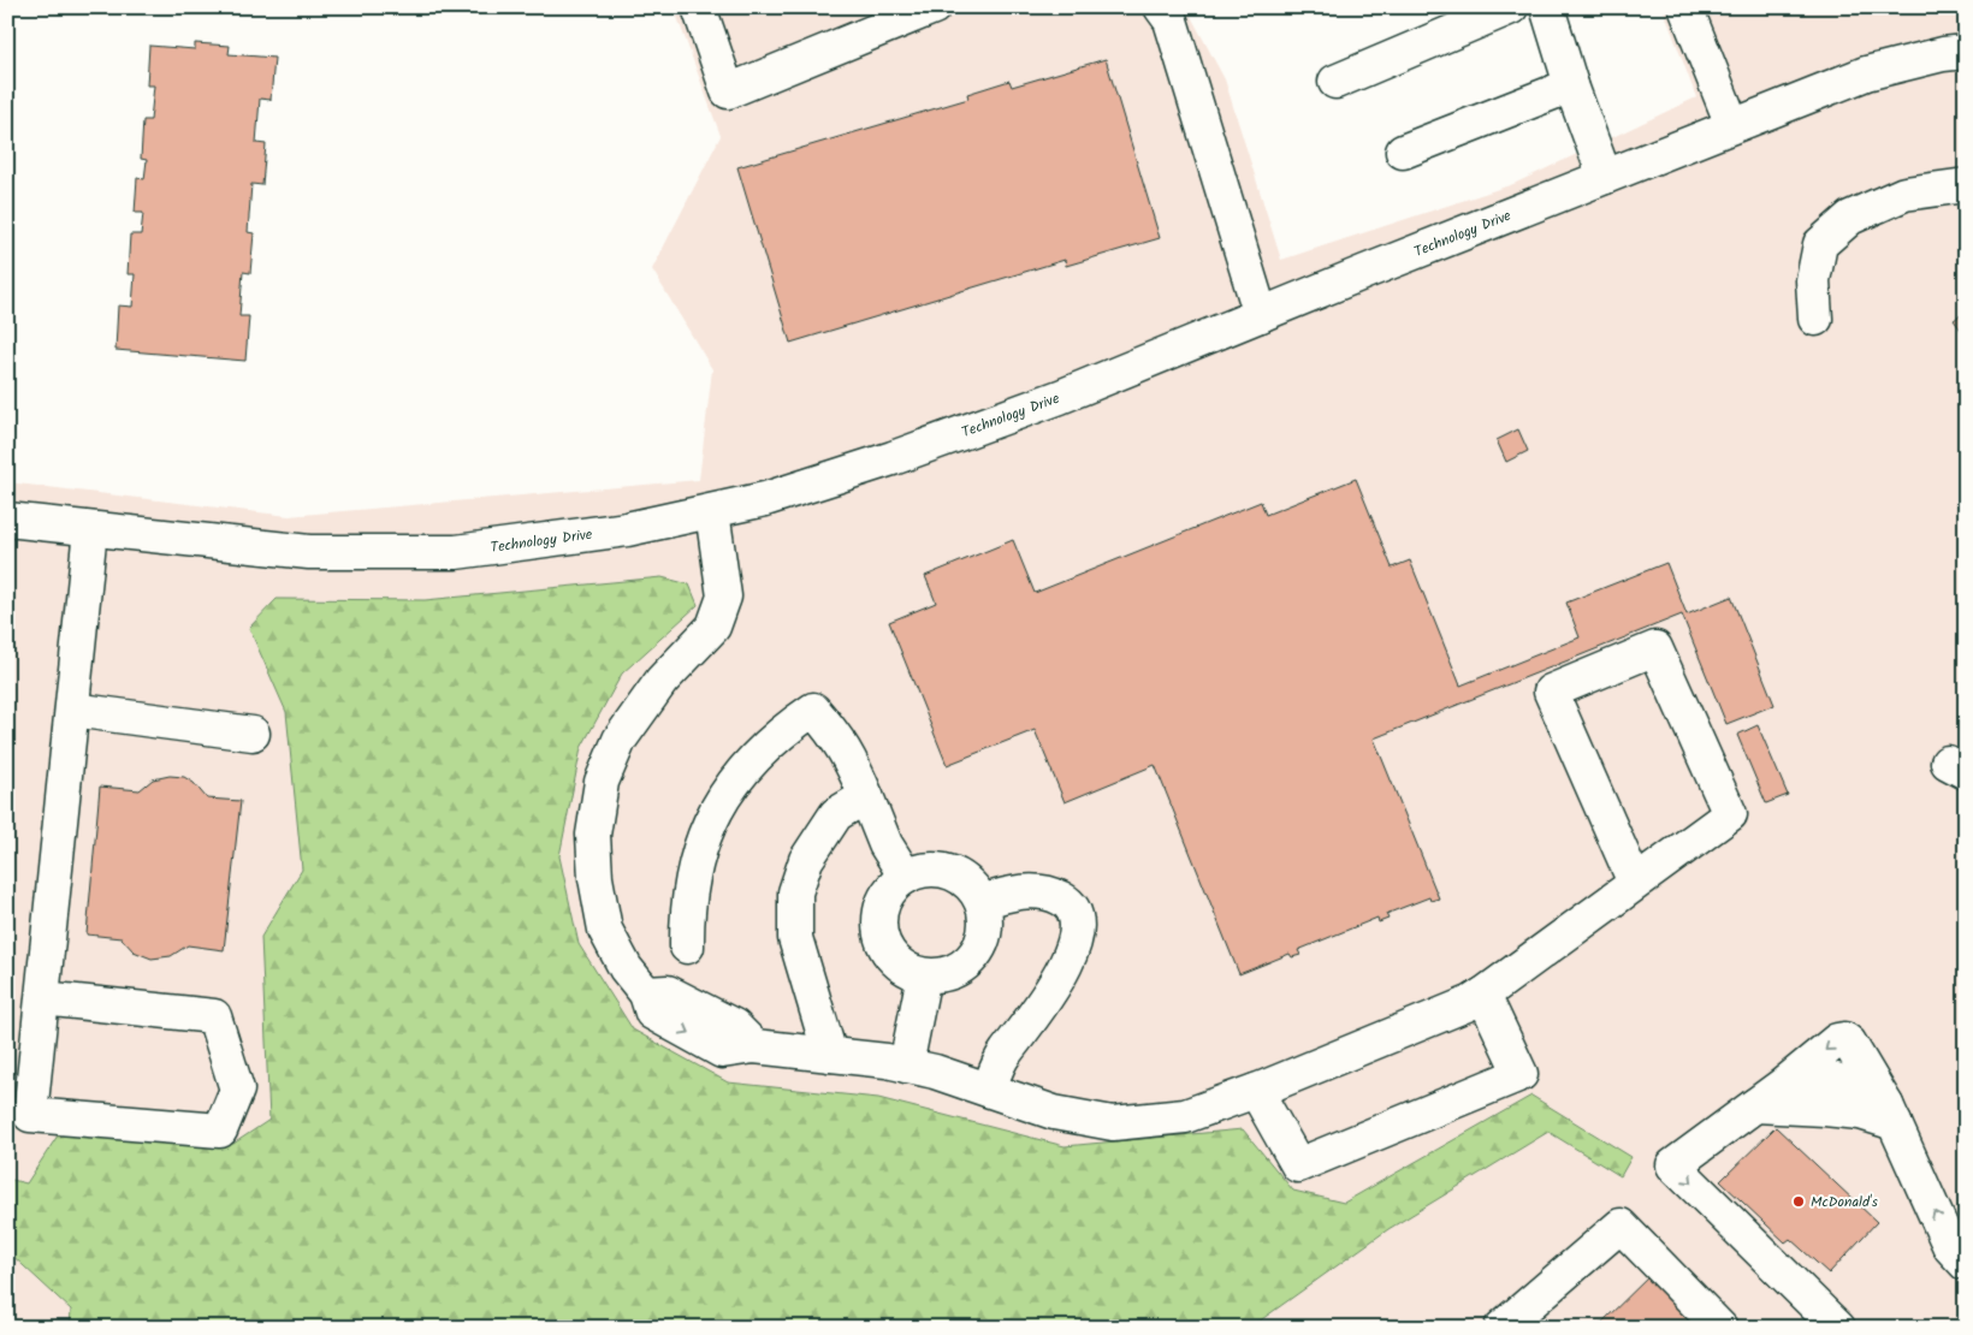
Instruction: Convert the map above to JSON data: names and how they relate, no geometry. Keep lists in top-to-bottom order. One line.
{"streets":{"street":["Technology Drive"]},"places":["McDonald's"]}
